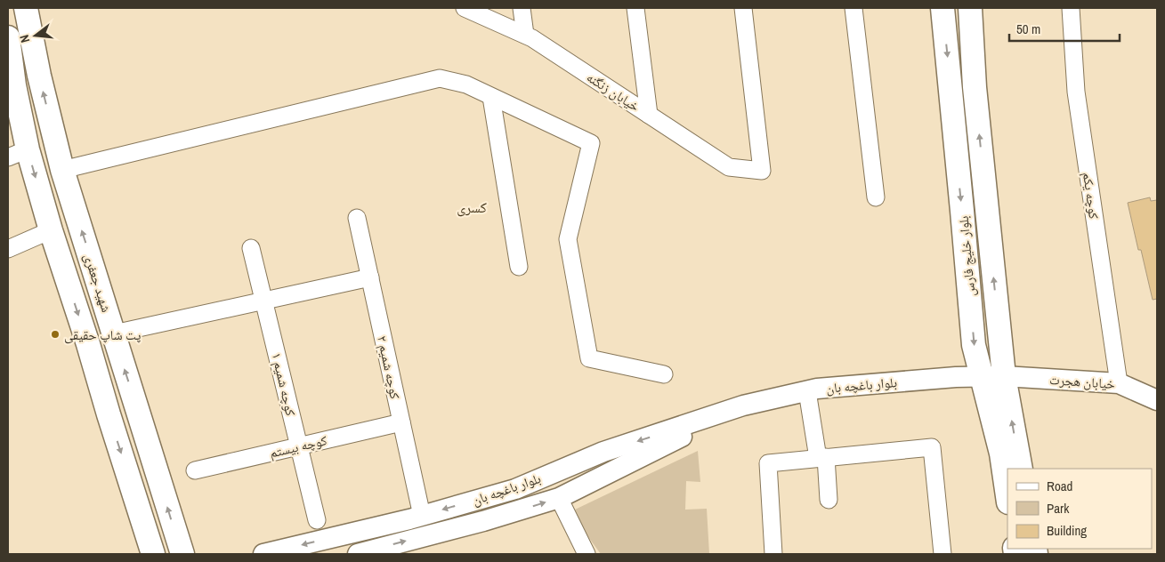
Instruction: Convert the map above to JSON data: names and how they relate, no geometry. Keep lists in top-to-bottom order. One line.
{"streets":{"main road":["بلوار خلیج فارس","شهید جعفری"],"street":["خیابان زنگنه","کوچه یکم","کوچه شمیم ۲","خیابان هجرت","کوچه شمیم ۱","بلوار باغچه بان","کوچه بیستم"]},"crossings":[["کوچه یکم","خیابان هجرت"],["بلوار خلیج فارس","خیابان هجرت"],["بلوار خلیج فارس","بلوار باغچه بان"],["کوچه شمیم ۲","بلوار باغچه بان"],["کوچه شمیم ۲","کوچه بیستم"],["خیابان هجرت","بلوار باغچه بان"],["کوچه شمیم ۱","کوچه بیستم"]],"districts":["کسری"],"places":["پت شاپ حقیقی"],"legend":["Road","Park","Building"],"scale_bar":"50 m","north":"left"}
